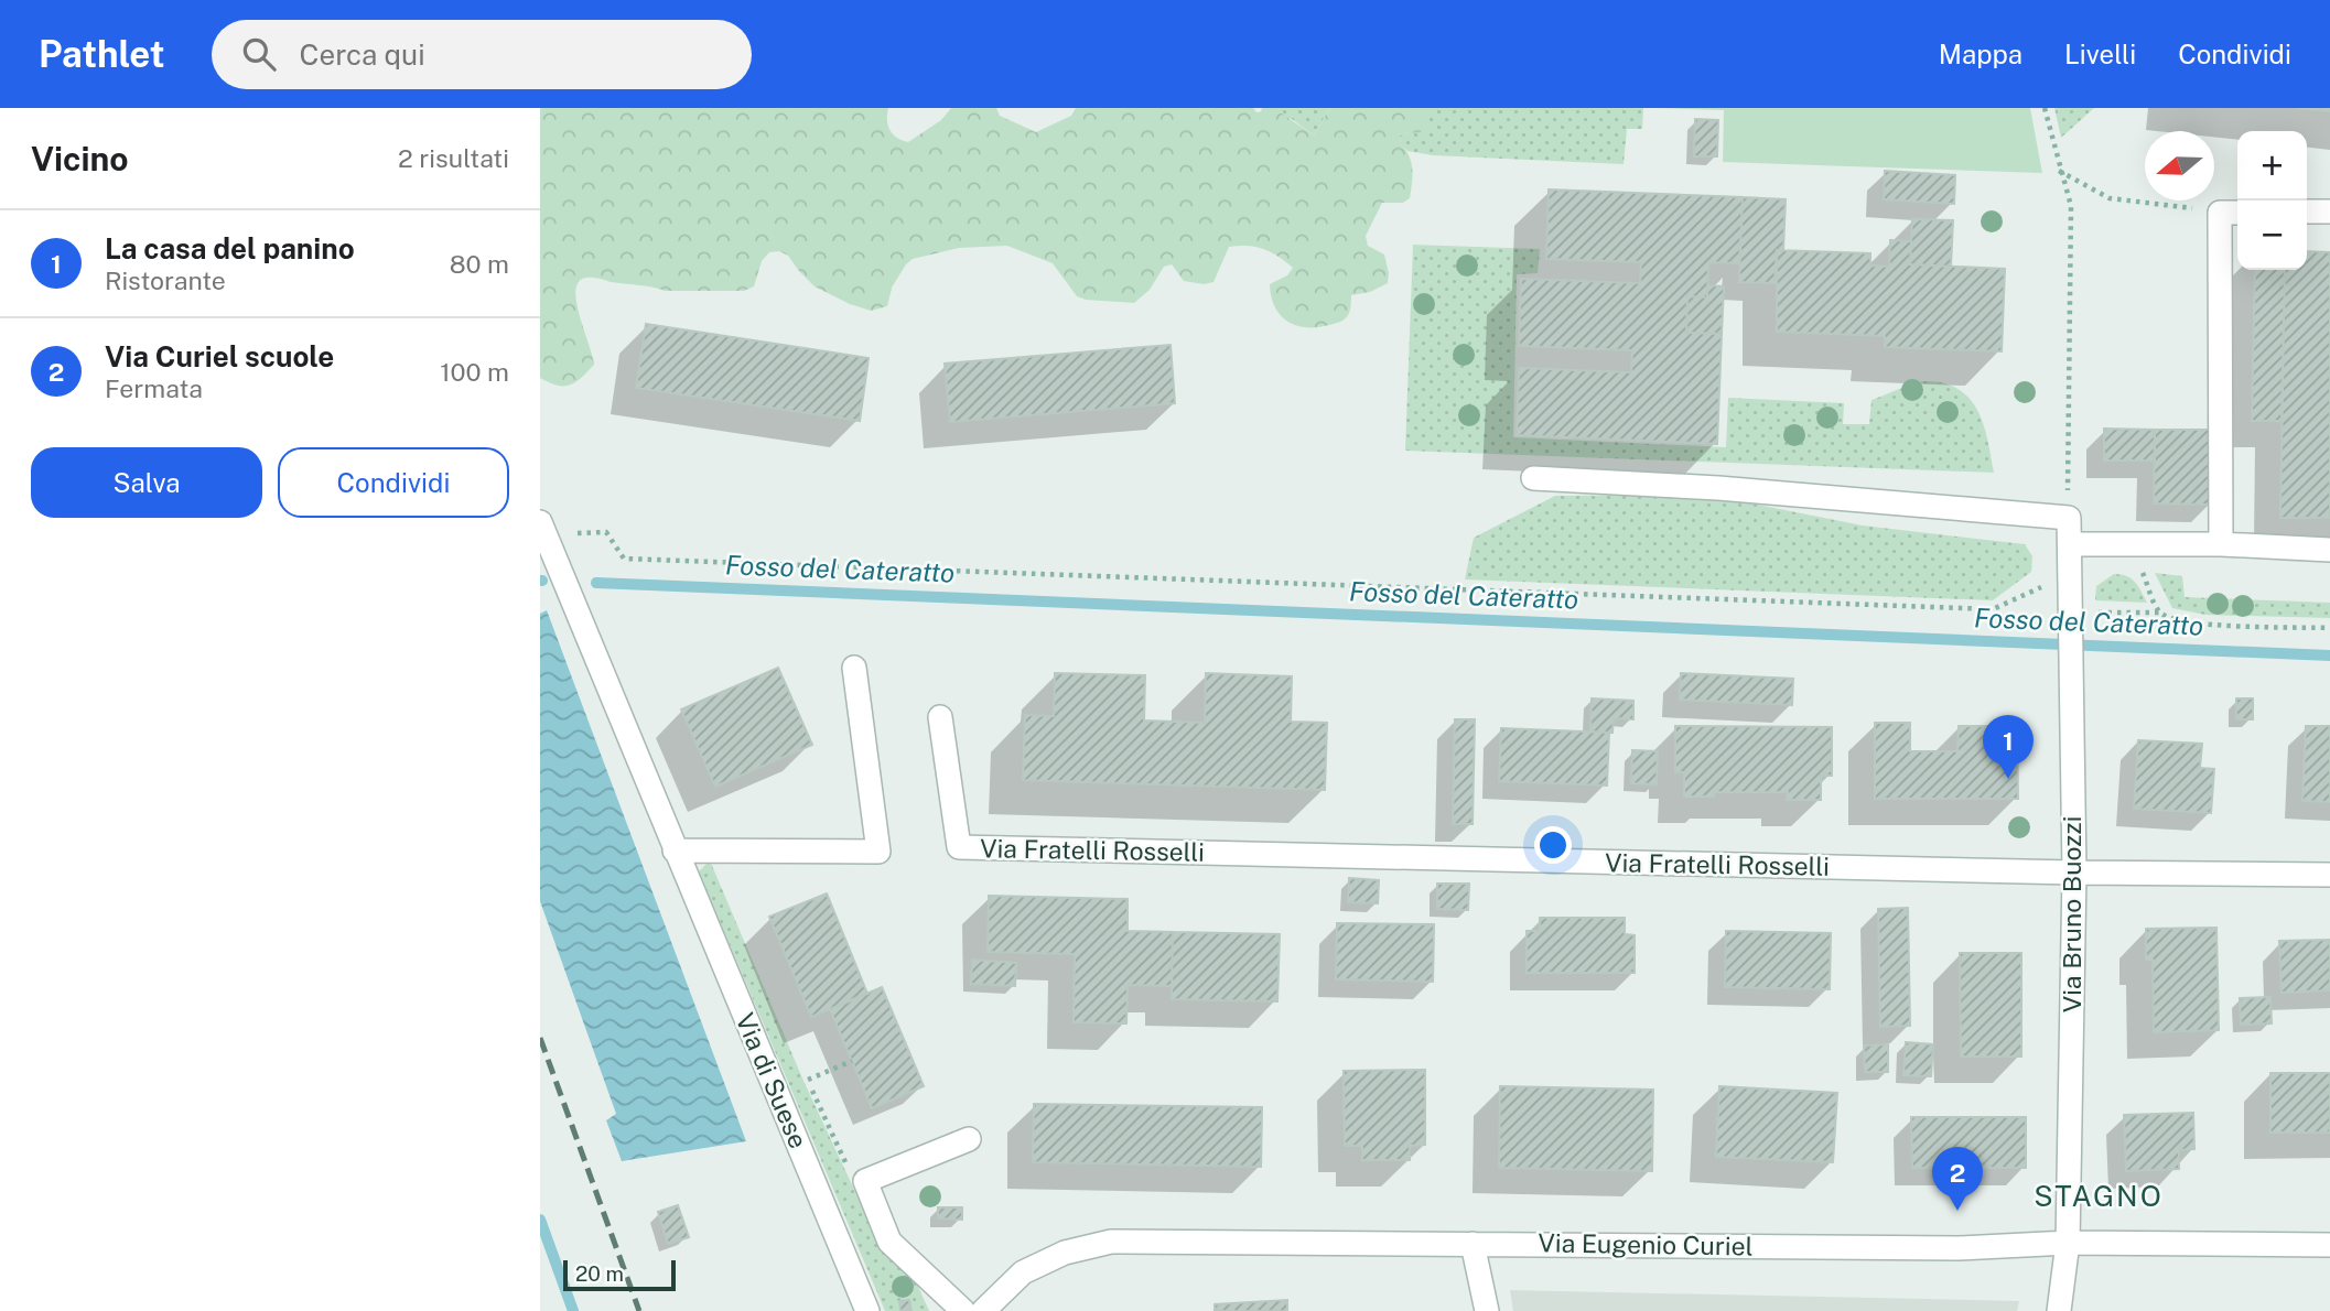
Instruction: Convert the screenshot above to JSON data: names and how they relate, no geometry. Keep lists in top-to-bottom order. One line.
{"streets":{"street":["Via Fratelli Rosselli","Via Bruno Buozzi","Via di Suese","Via Eugenio Curiel"]},"crossings":[["Via Fratelli Rosselli","Via Bruno Buozzi"],["Via Bruno Buozzi","Via Eugenio Curiel"]],"districts":["STAGNO"],"water":["Fosso del Cateratto"],"scale_bar":"20 m","north":"left","page":{"header":"Pathlet","search":"Cerca qui","nav":["Mappa","Livelli","Condividi"],"heading":["Vicino","2 risultati"],"map_buttons":["+","−"],"list":[{"mark":"1","name":"La casa del panino","note":"Ristorante","value":"80 m"},{"mark":"2","name":"Via Curiel scuole","note":"Fermata","value":"100 m"}],"buttons":["Salva","Condividi"],"pins":["1","2"],"scale":"20 m"}}
